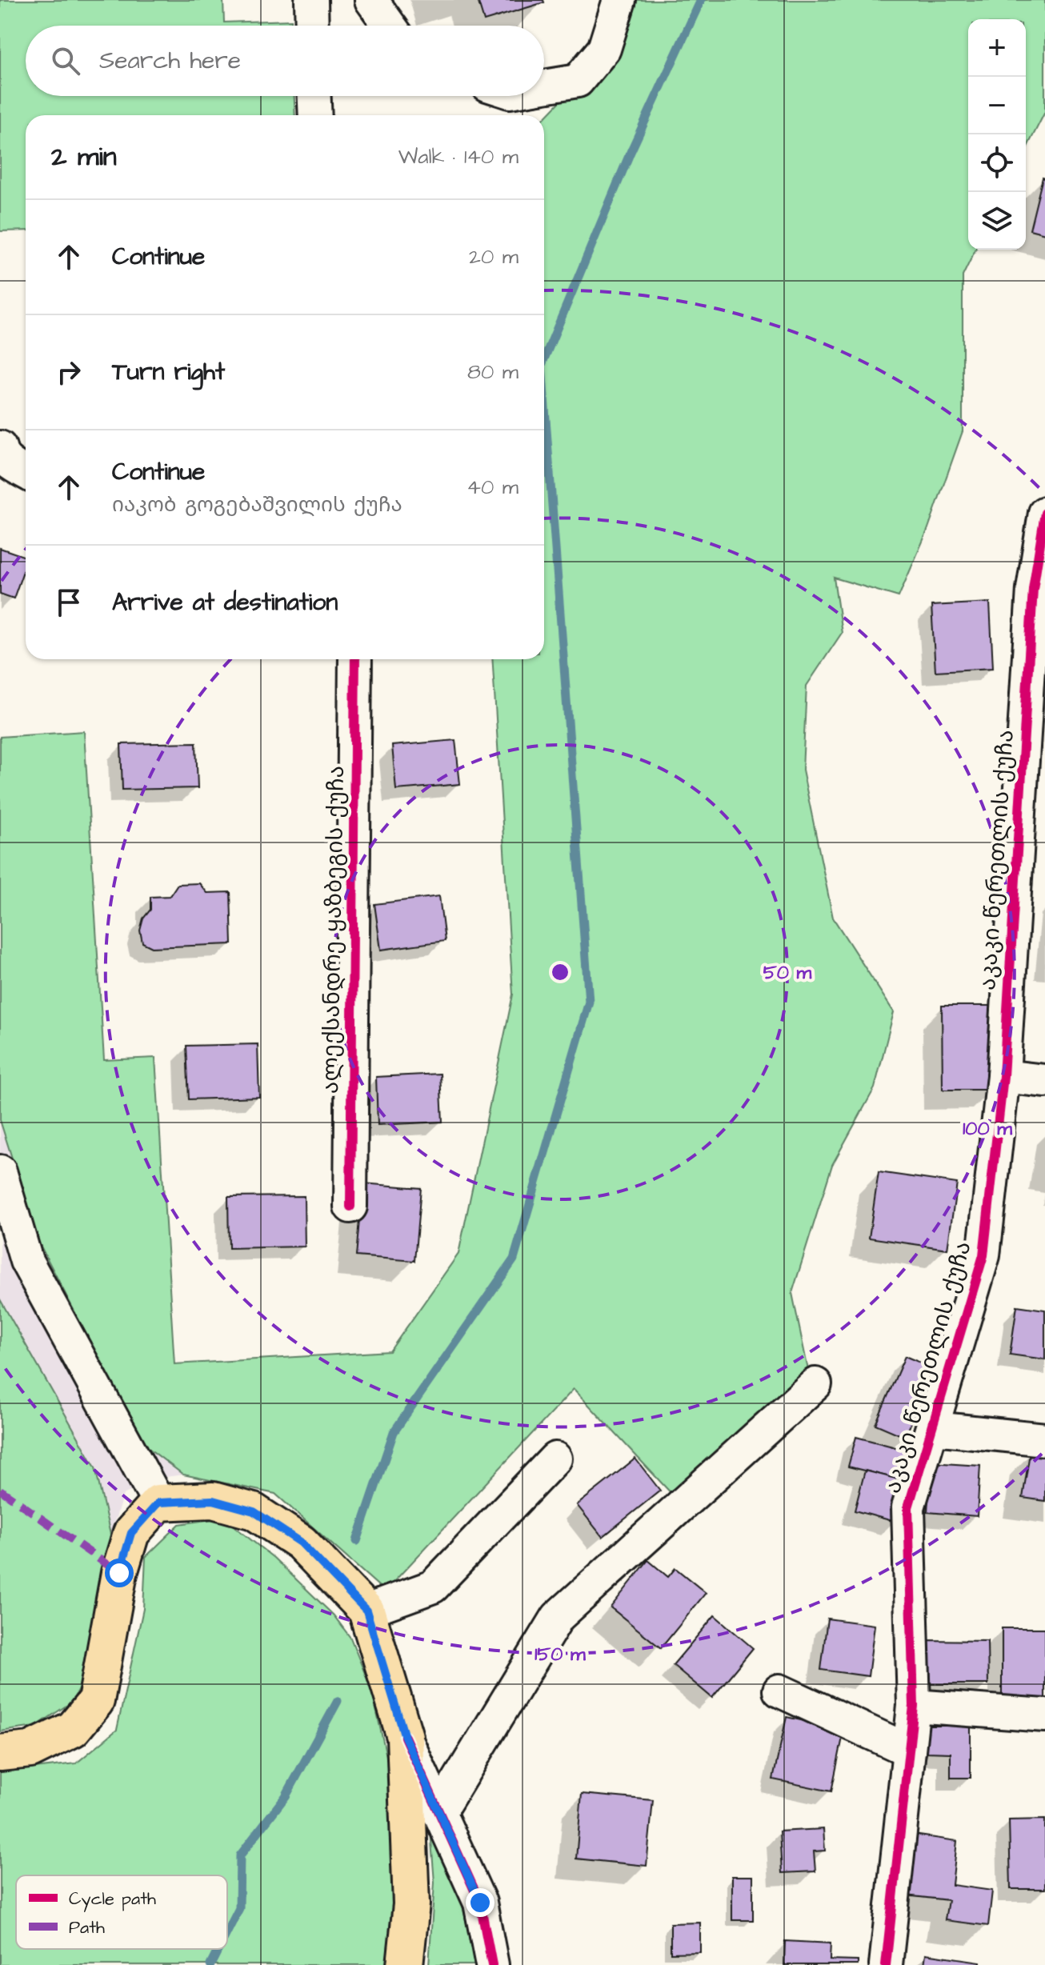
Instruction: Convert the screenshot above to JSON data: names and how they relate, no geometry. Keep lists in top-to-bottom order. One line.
{"streets":{"street":["აკაკი წერეთლის ქუჩა","ალექსანდრე ყაზბეგის ქუჩა"]},"legend":["Cycle path","Path"],"page":{"map_buttons":["+","−"],"search":"Search here","heading":["2 min","Walk · 140 m"],"list":[["Continue","20 m"],["Turn right","80 m"],["Continue","იაკობ გოგებაშვილის ქუჩა","40 m"],"Arrive at destination"]},"rings":["50 m","100 m","150 m"]}
